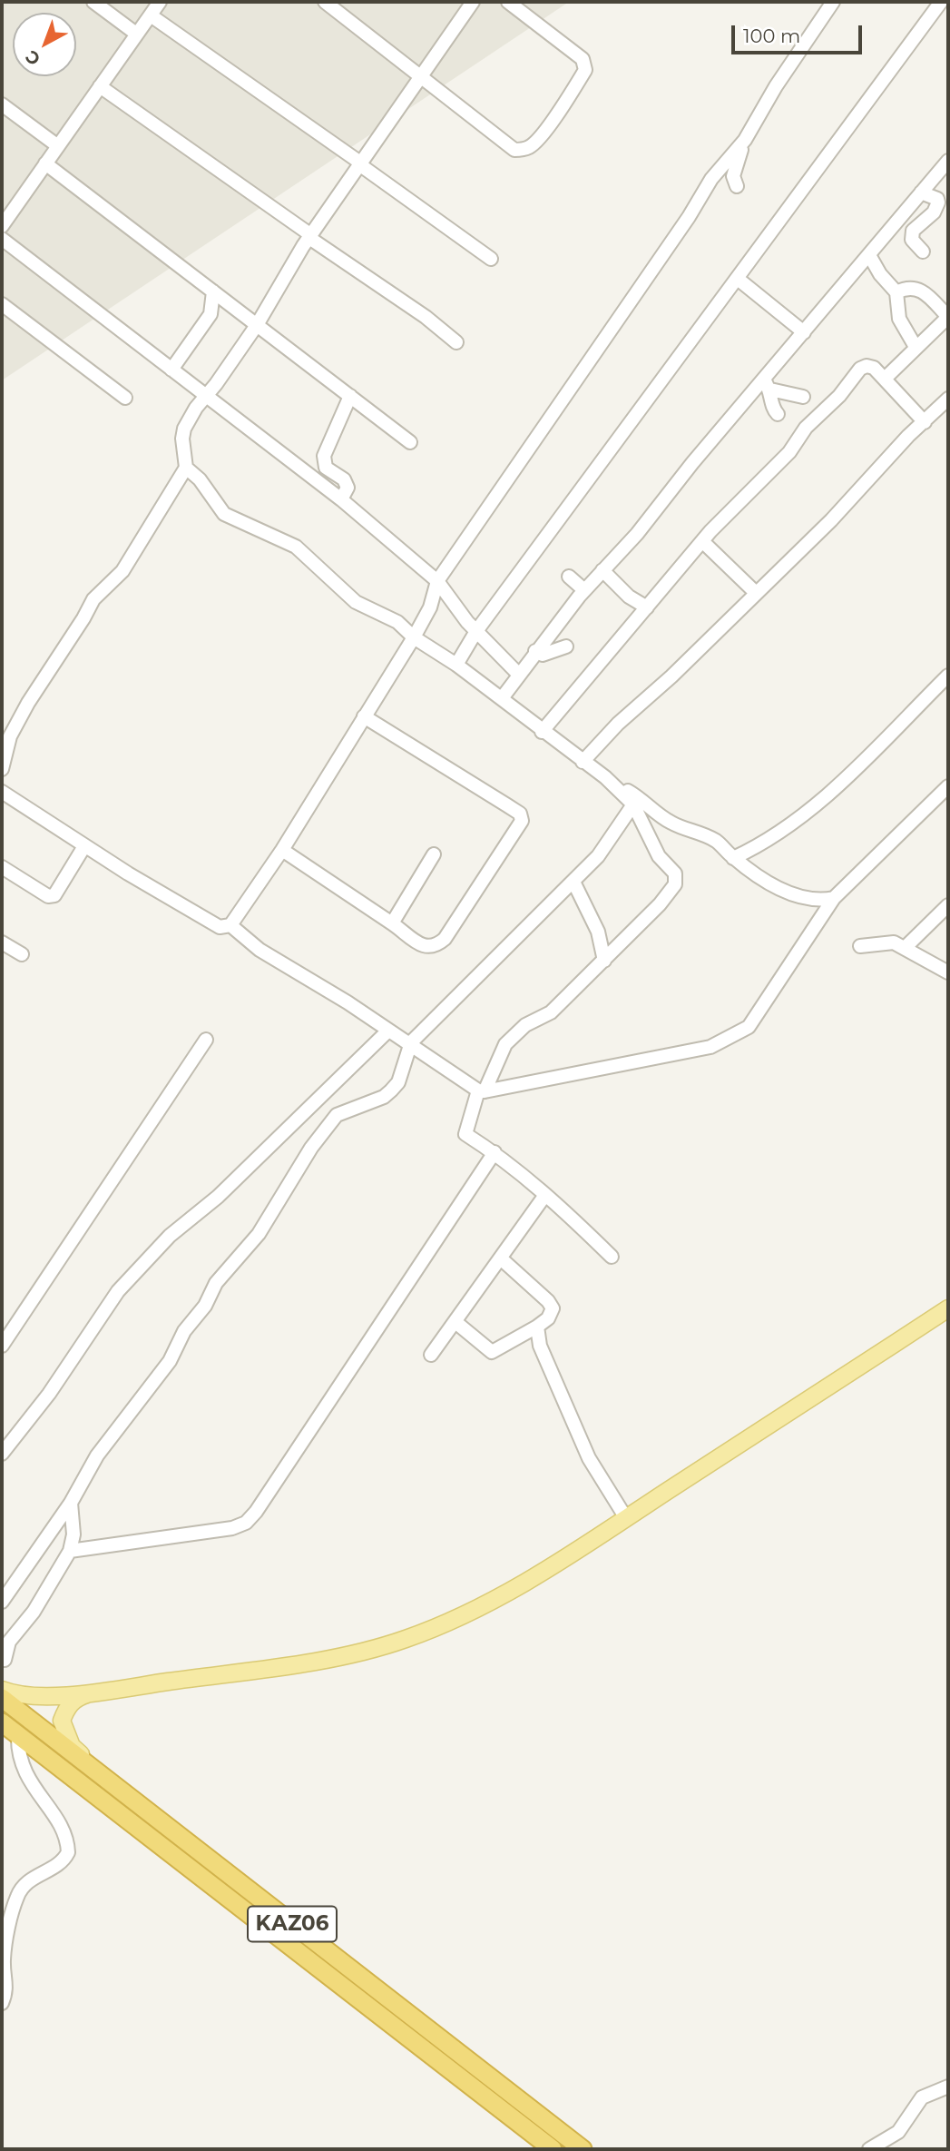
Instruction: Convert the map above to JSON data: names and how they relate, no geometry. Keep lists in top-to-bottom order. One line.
{"streets":{"highway":["KАZ06"]},"scale_bar":"100 m","north":"bottom left"}
